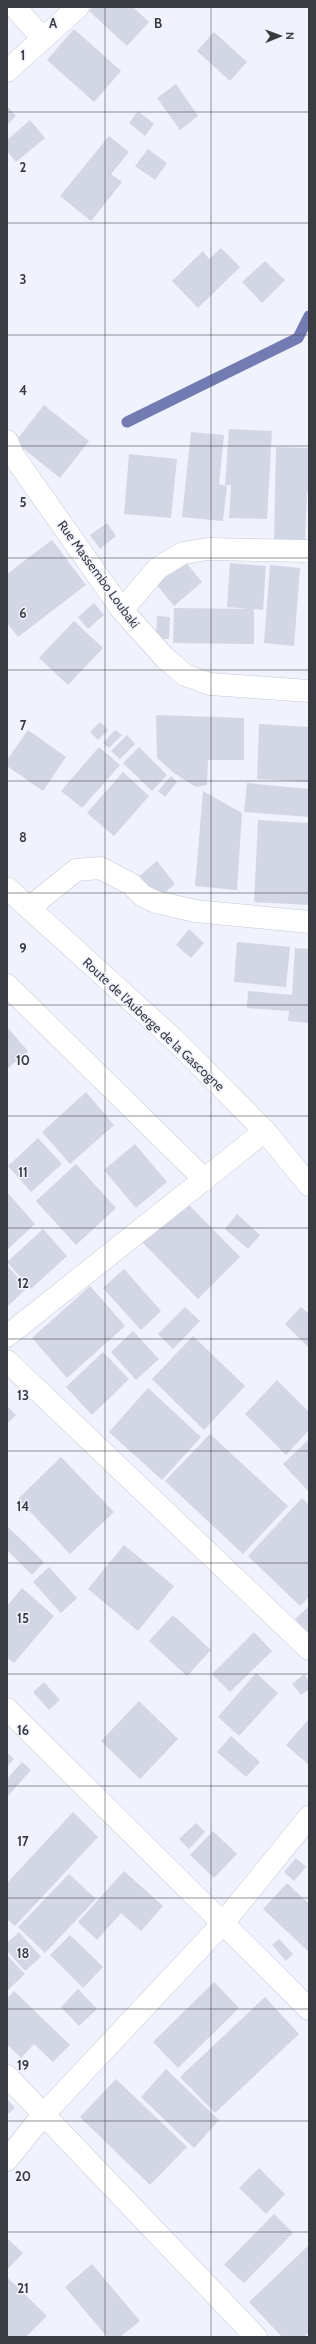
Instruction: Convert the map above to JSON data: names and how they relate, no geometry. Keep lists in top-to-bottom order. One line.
{"streets":{"street":["Rue Massembo Loubaki","Route de l'Auberge de la Gascogne"]},"north":"right","grid":{"columns":["A","B"],"rows":["1","2","3","4","5","6","7","8","9","10","11","12","13","14","15","16","17","18","19","20","21"]}}
